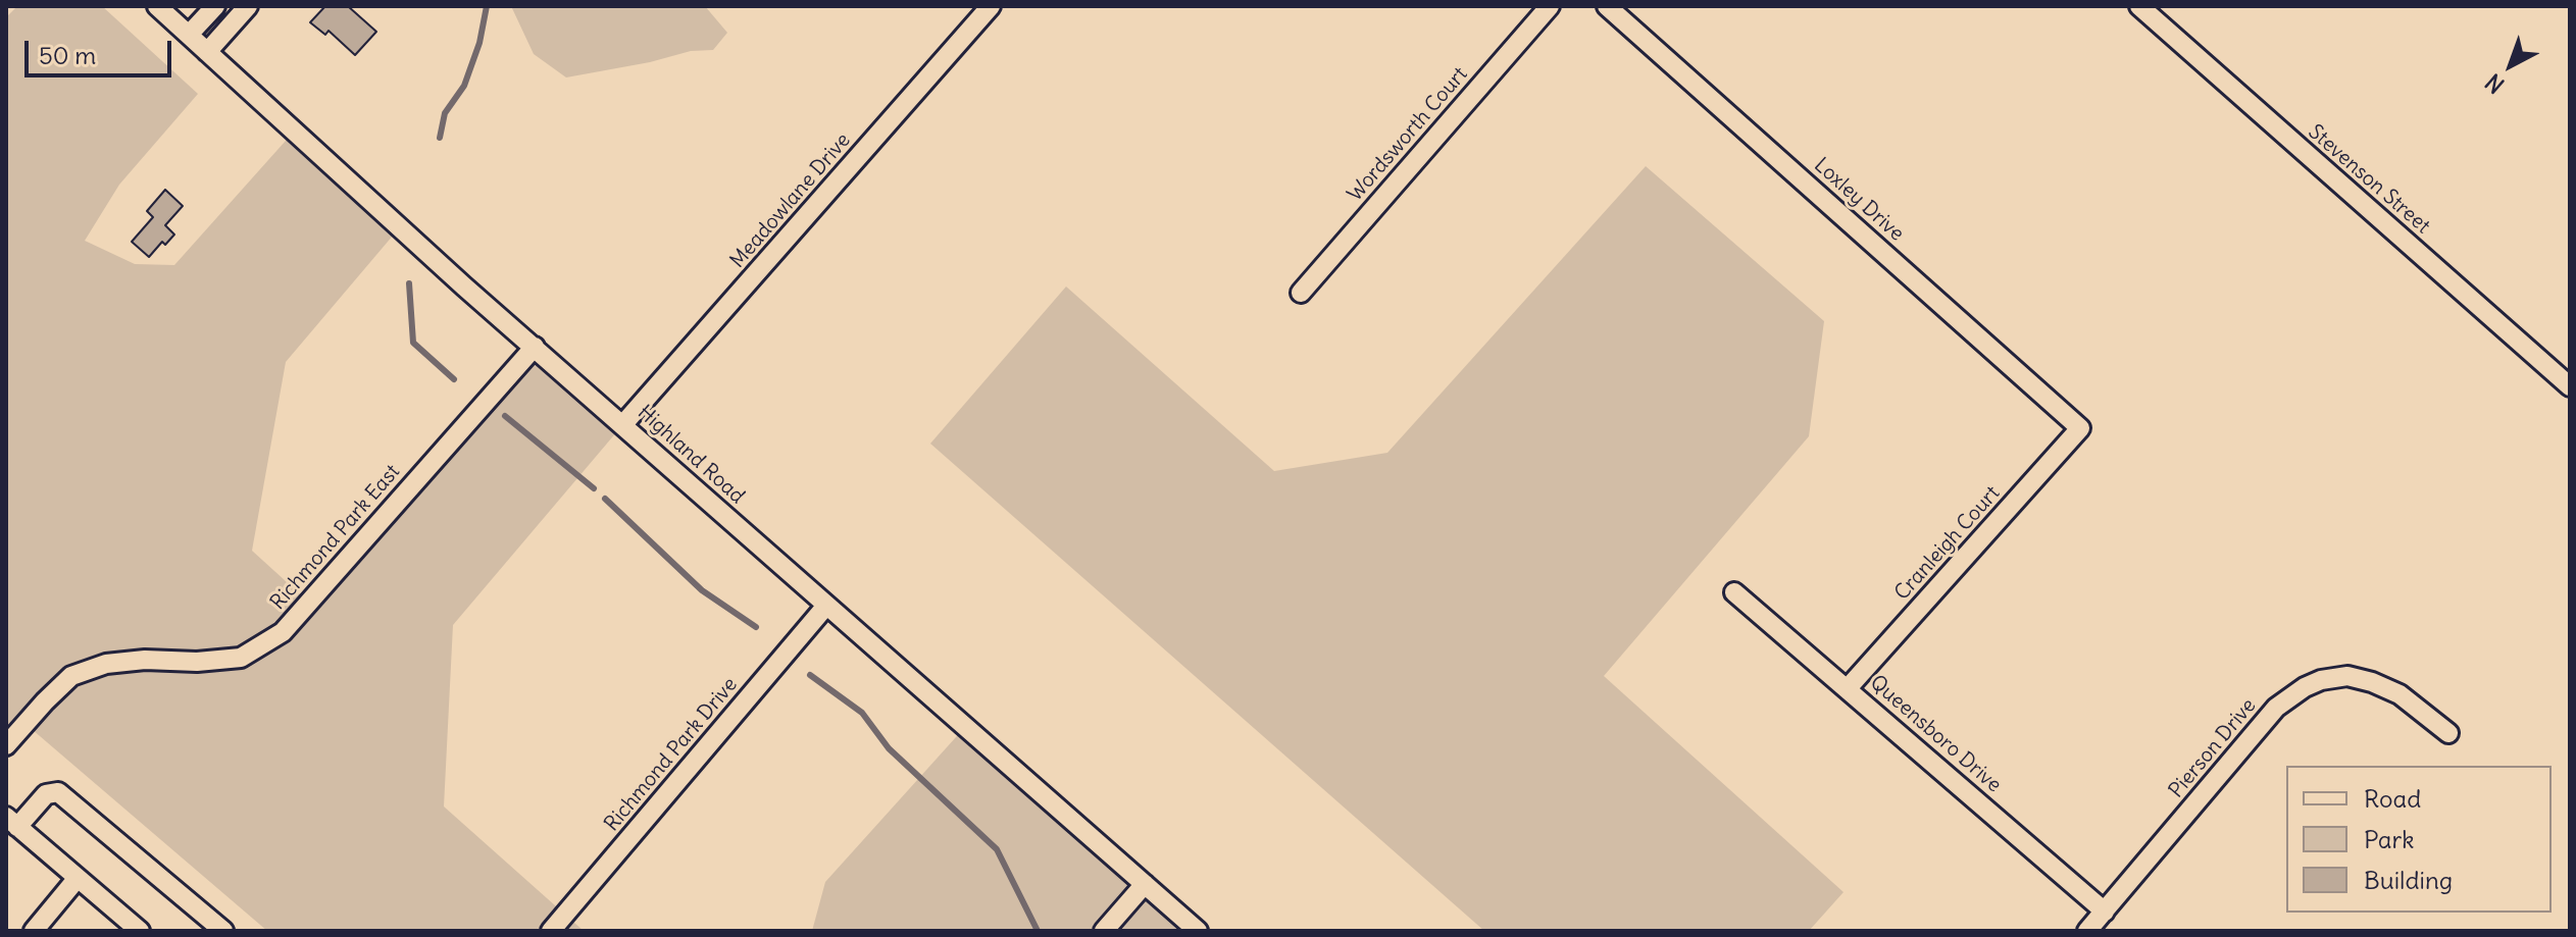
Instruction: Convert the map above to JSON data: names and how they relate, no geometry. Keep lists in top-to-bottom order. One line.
{"streets":{"street":["Wordsworth Court","Stevenson Street","Loxley Drive","Meadowlane Drive","Highland Road","Richmond Park East","Cranleigh Court","Queensboro Drive","Pierson Drive","Richmond Park Drive"]},"crossings":[["Loxley Drive","Cranleigh Court"],["Meadowlane Drive","Highland Road"],["Highland Road","Richmond Park East"],["Highland Road","Richmond Park Drive"],["Cranleigh Court","Queensboro Drive"],["Queensboro Drive","Pierson Drive"]],"legend":["Road","Park","Building"],"scale_bar":"50 m","north":"bottom left"}
